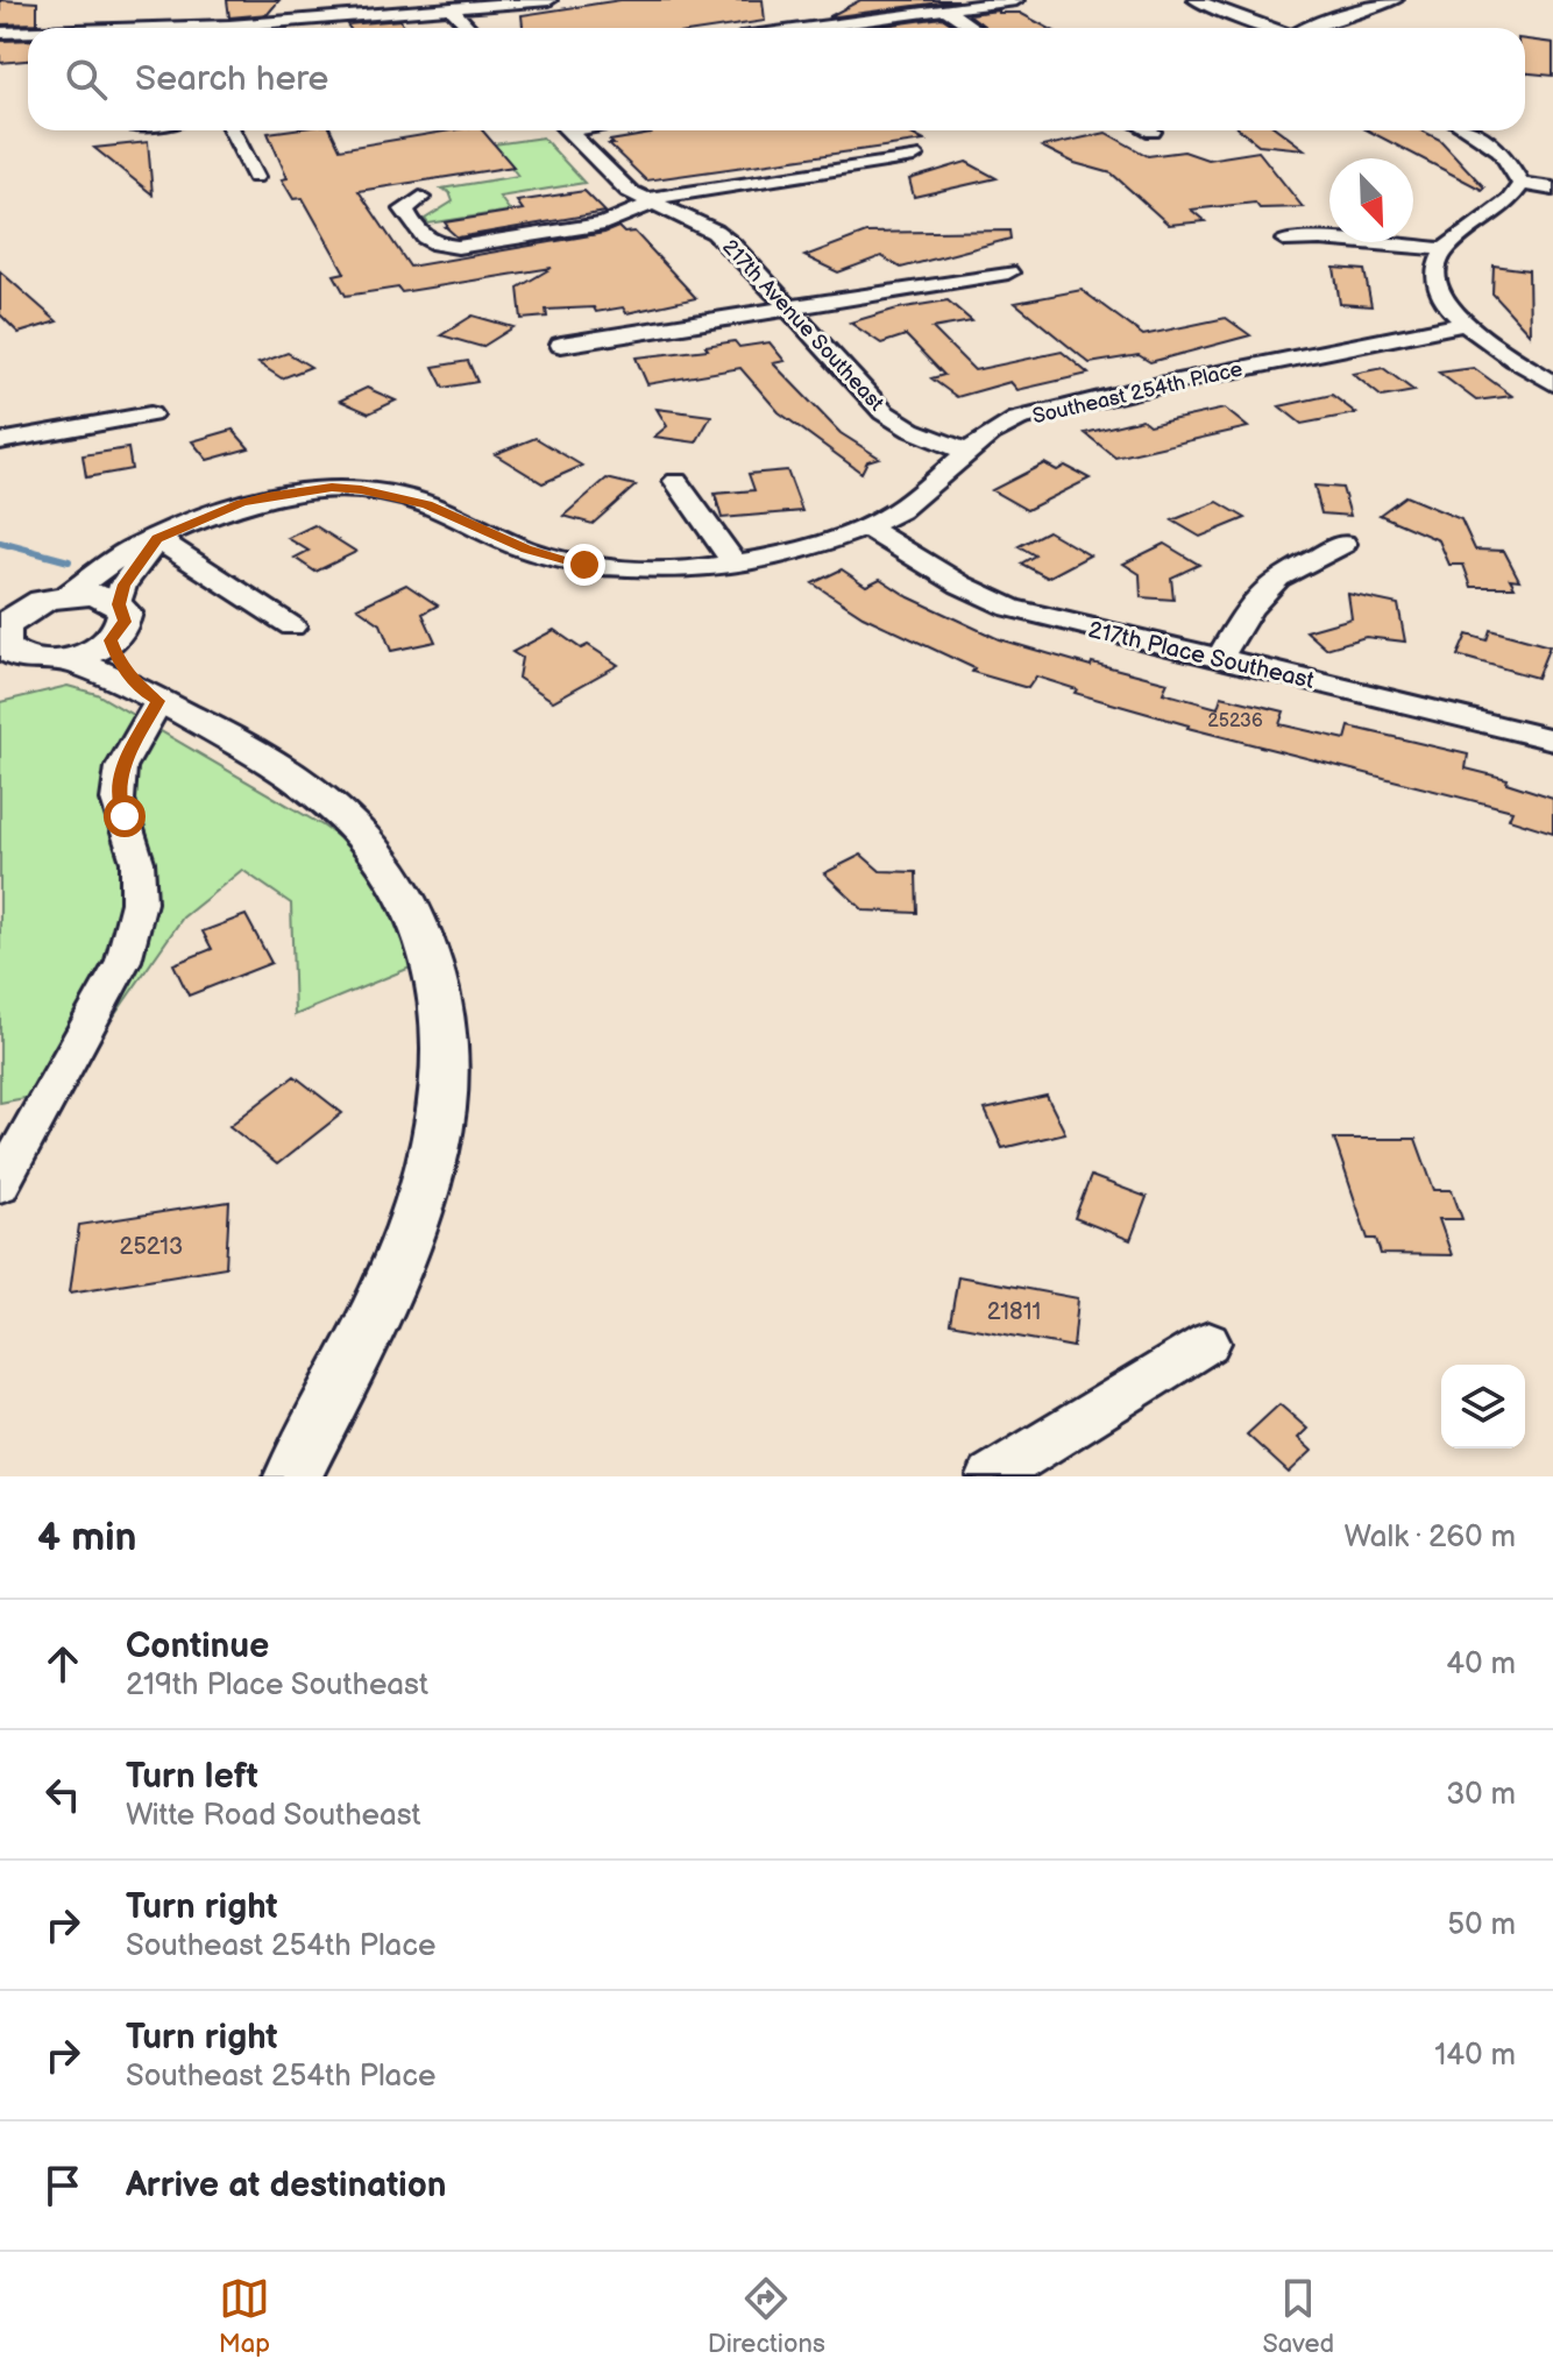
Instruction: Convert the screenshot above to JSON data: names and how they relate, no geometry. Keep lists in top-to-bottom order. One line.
{"streets":{"street":["217th Avenue Southeast","Southeast 254th Place","217th Place Southeast"]},"crossings":[["217th Avenue Southeast","Southeast 254th Place"],["Southeast 254th Place","217th Place Southeast"]],"house_numbers":["25236","25213","21811"],"north":"bottom right","page":{"search":"Search here","heading":["4 min","Walk · 260 m"],"list":[["Continue","219th Place Southeast","40 m"],["Turn left","Witte Road Southeast","30 m"],["Turn right","Southeast 254th Place","50 m"],["Turn right","Southeast 254th Place","140 m"],"Arrive at destination"],"nav":["Map","Directions","Saved"]}}
